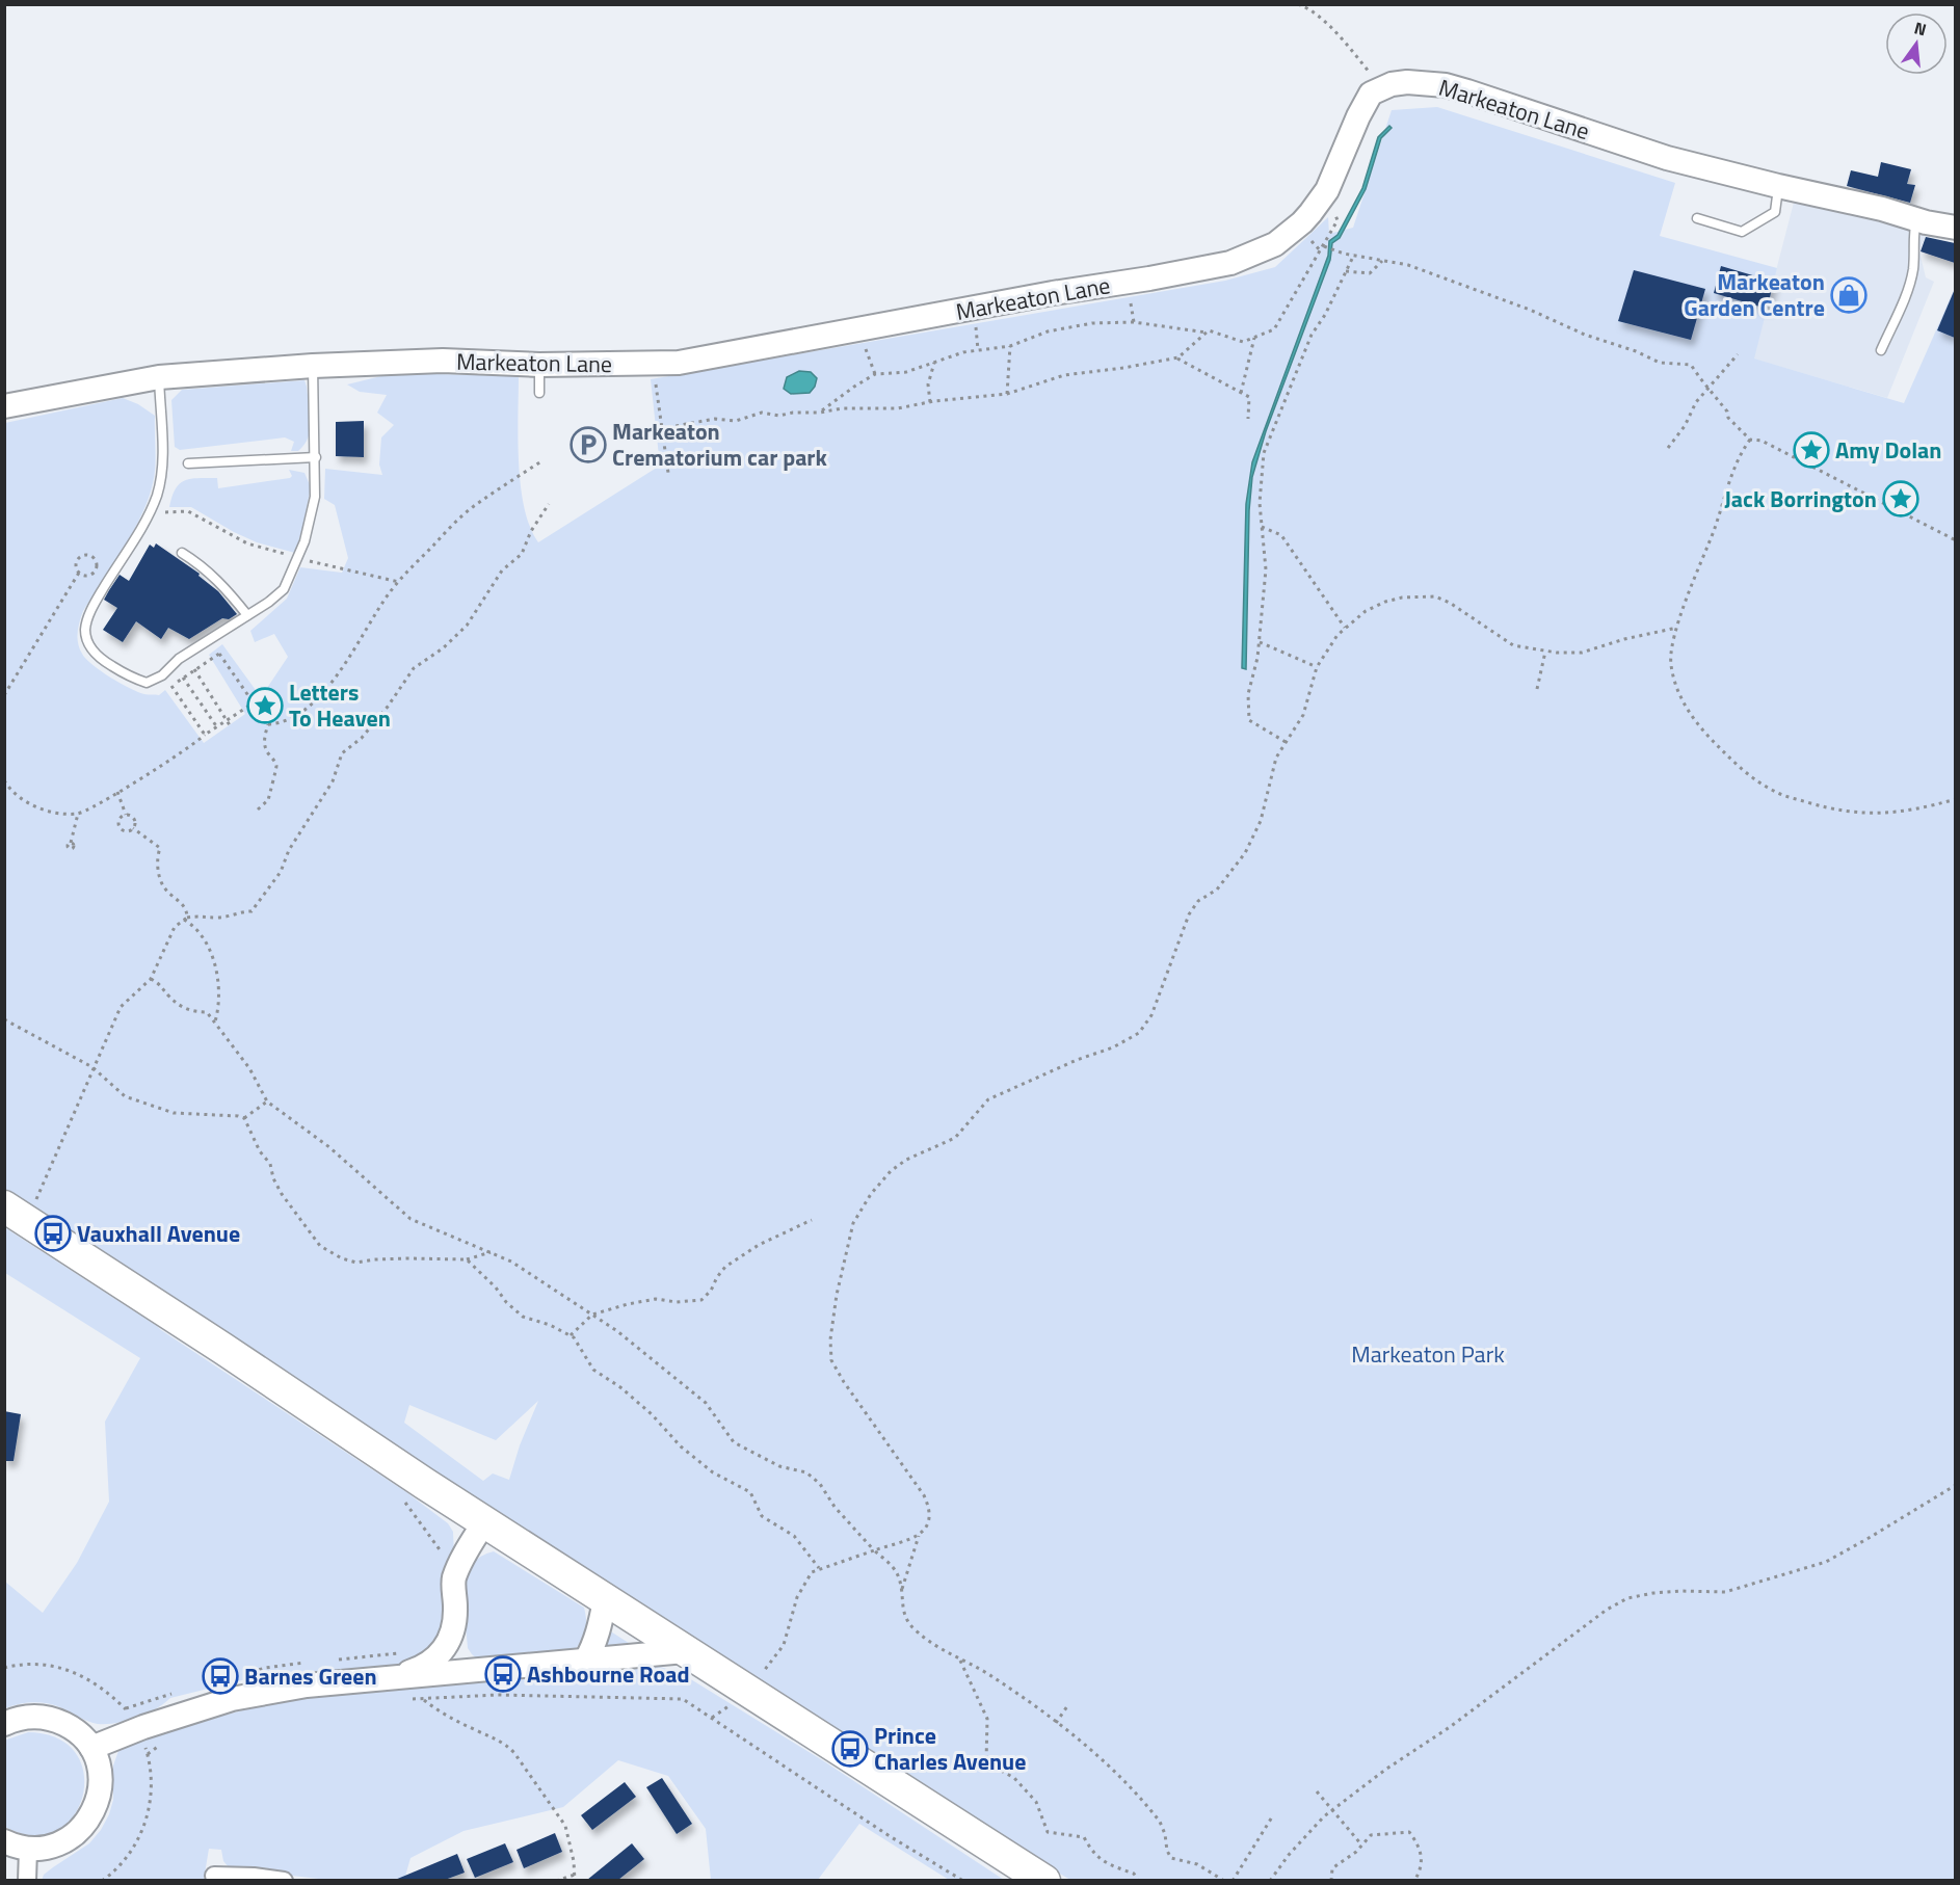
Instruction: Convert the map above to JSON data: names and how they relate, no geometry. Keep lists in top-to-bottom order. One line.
{"streets":{"street":["Markeaton Lane"]},"parks":["Markeaton Park"],"places":{"shop":["Markeaton Garden Centre"],"parking":["Markeaton Crematorium car park"],"place":["Amy Dolan","Jack Borrington","Letters To Heaven"],"bus stop":["Vauxhall Avenue","Ashbourne Road","Barnes Green","Prince Charles Avenue"]},"north":"top"}
